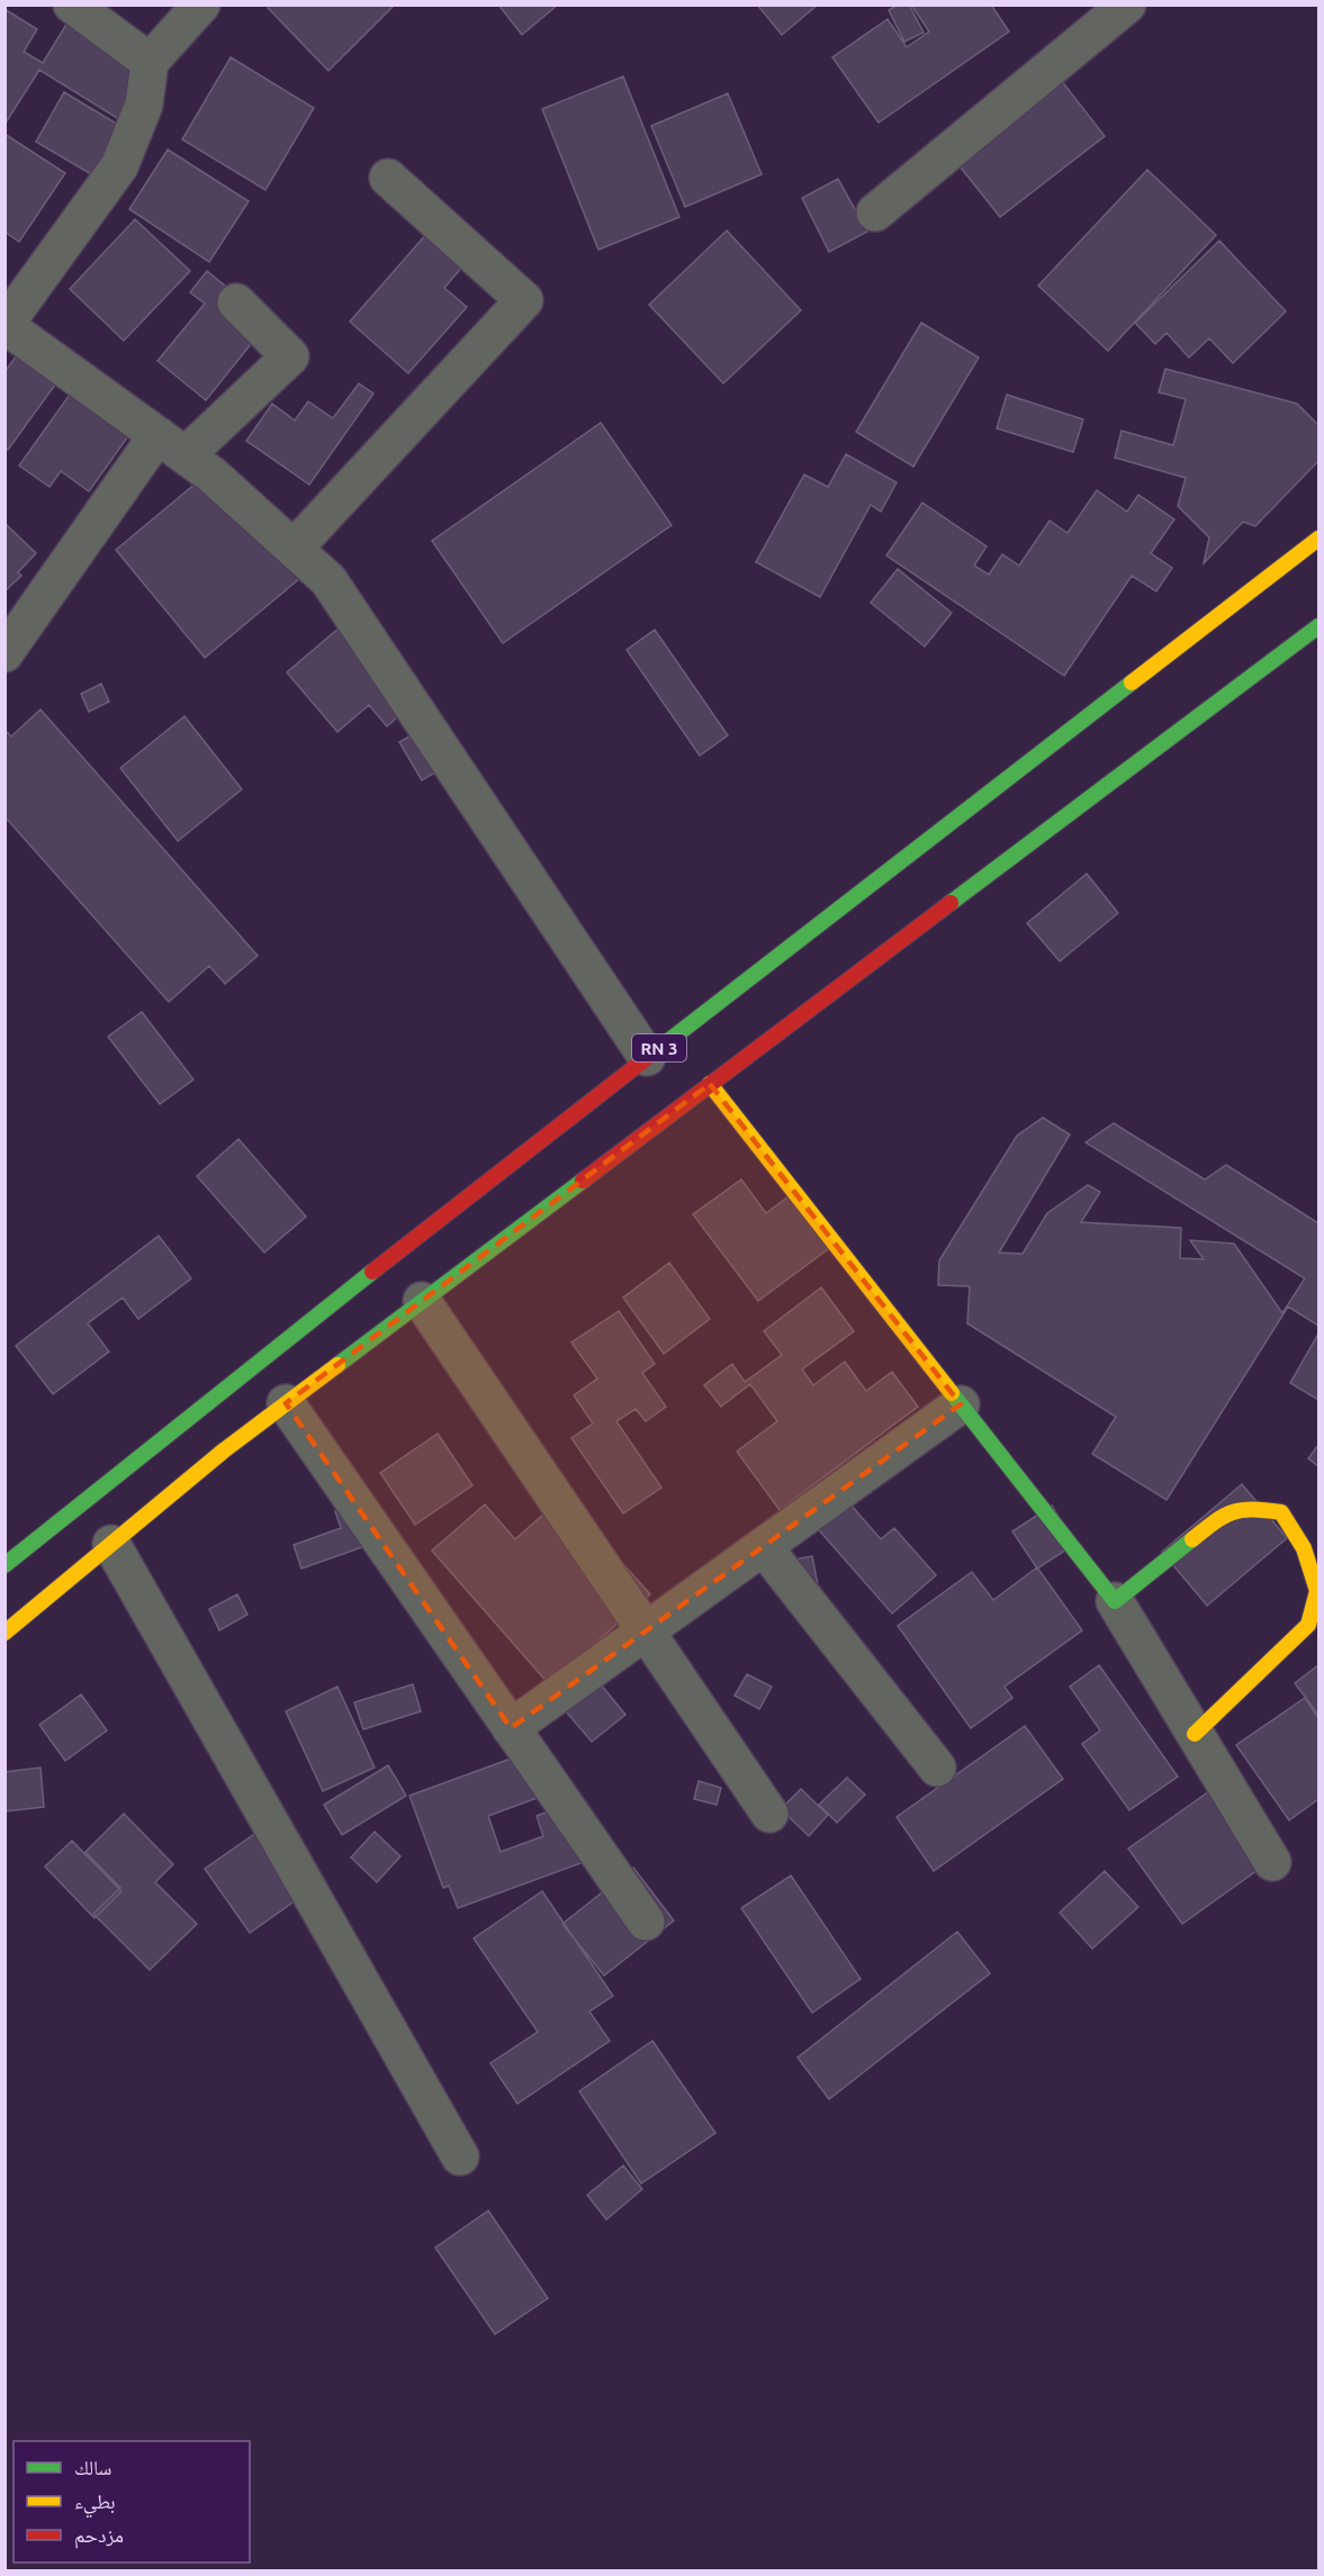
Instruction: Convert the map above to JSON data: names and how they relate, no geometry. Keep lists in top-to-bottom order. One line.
{"streets":{"main road":["RN 3"]},"legend":["سالك","بطيء","مزدحم"]}
